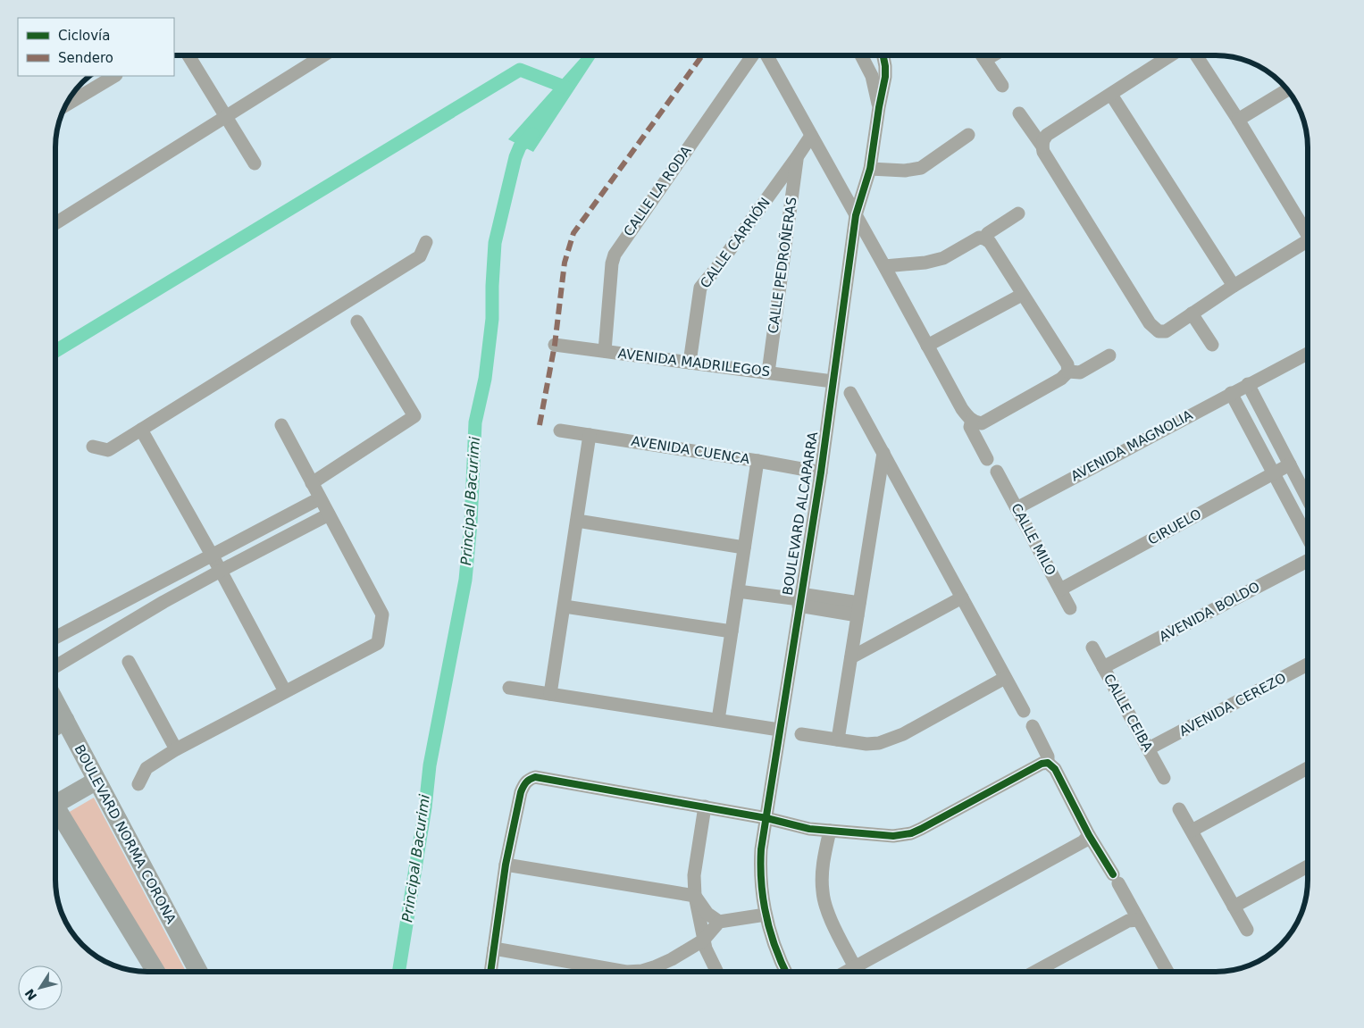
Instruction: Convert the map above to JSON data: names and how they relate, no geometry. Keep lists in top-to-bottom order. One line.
{"streets":{"street":["CALLE LA RODA","CALLE CARRIÓN","CALLE PEDROÑERAS","AVENIDA MADRILEGOS","AVENIDA MAGNOLIA","AVENIDA CUENCA","BOULEVARD ALCAPARRA","CIRUELO","CALLE MILO","AVENIDA BOLDO","AVENIDA CEREZO","CALLE CEIBA","BOULEVARD NORMA CORONA"]},"crossings":[["CALLE LA RODA","AVENIDA MADRILEGOS"],["CALLE CARRIÓN","CALLE PEDROÑERAS"],["CALLE CARRIÓN","AVENIDA MADRILEGOS"],["CALLE PEDROÑERAS","AVENIDA MADRILEGOS"],["AVENIDA MADRILEGOS","BOULEVARD ALCAPARRA"],["AVENIDA MAGNOLIA","CALLE MILO"],["AVENIDA CUENCA","BOULEVARD ALCAPARRA"],["CIRUELO","CALLE MILO"],["AVENIDA BOLDO","CALLE CEIBA"],["AVENIDA CEREZO","CALLE CEIBA"]],"water":["Principal Bacurimi"],"legend":["Ciclovía","Sendero"],"north":"bottom left"}
